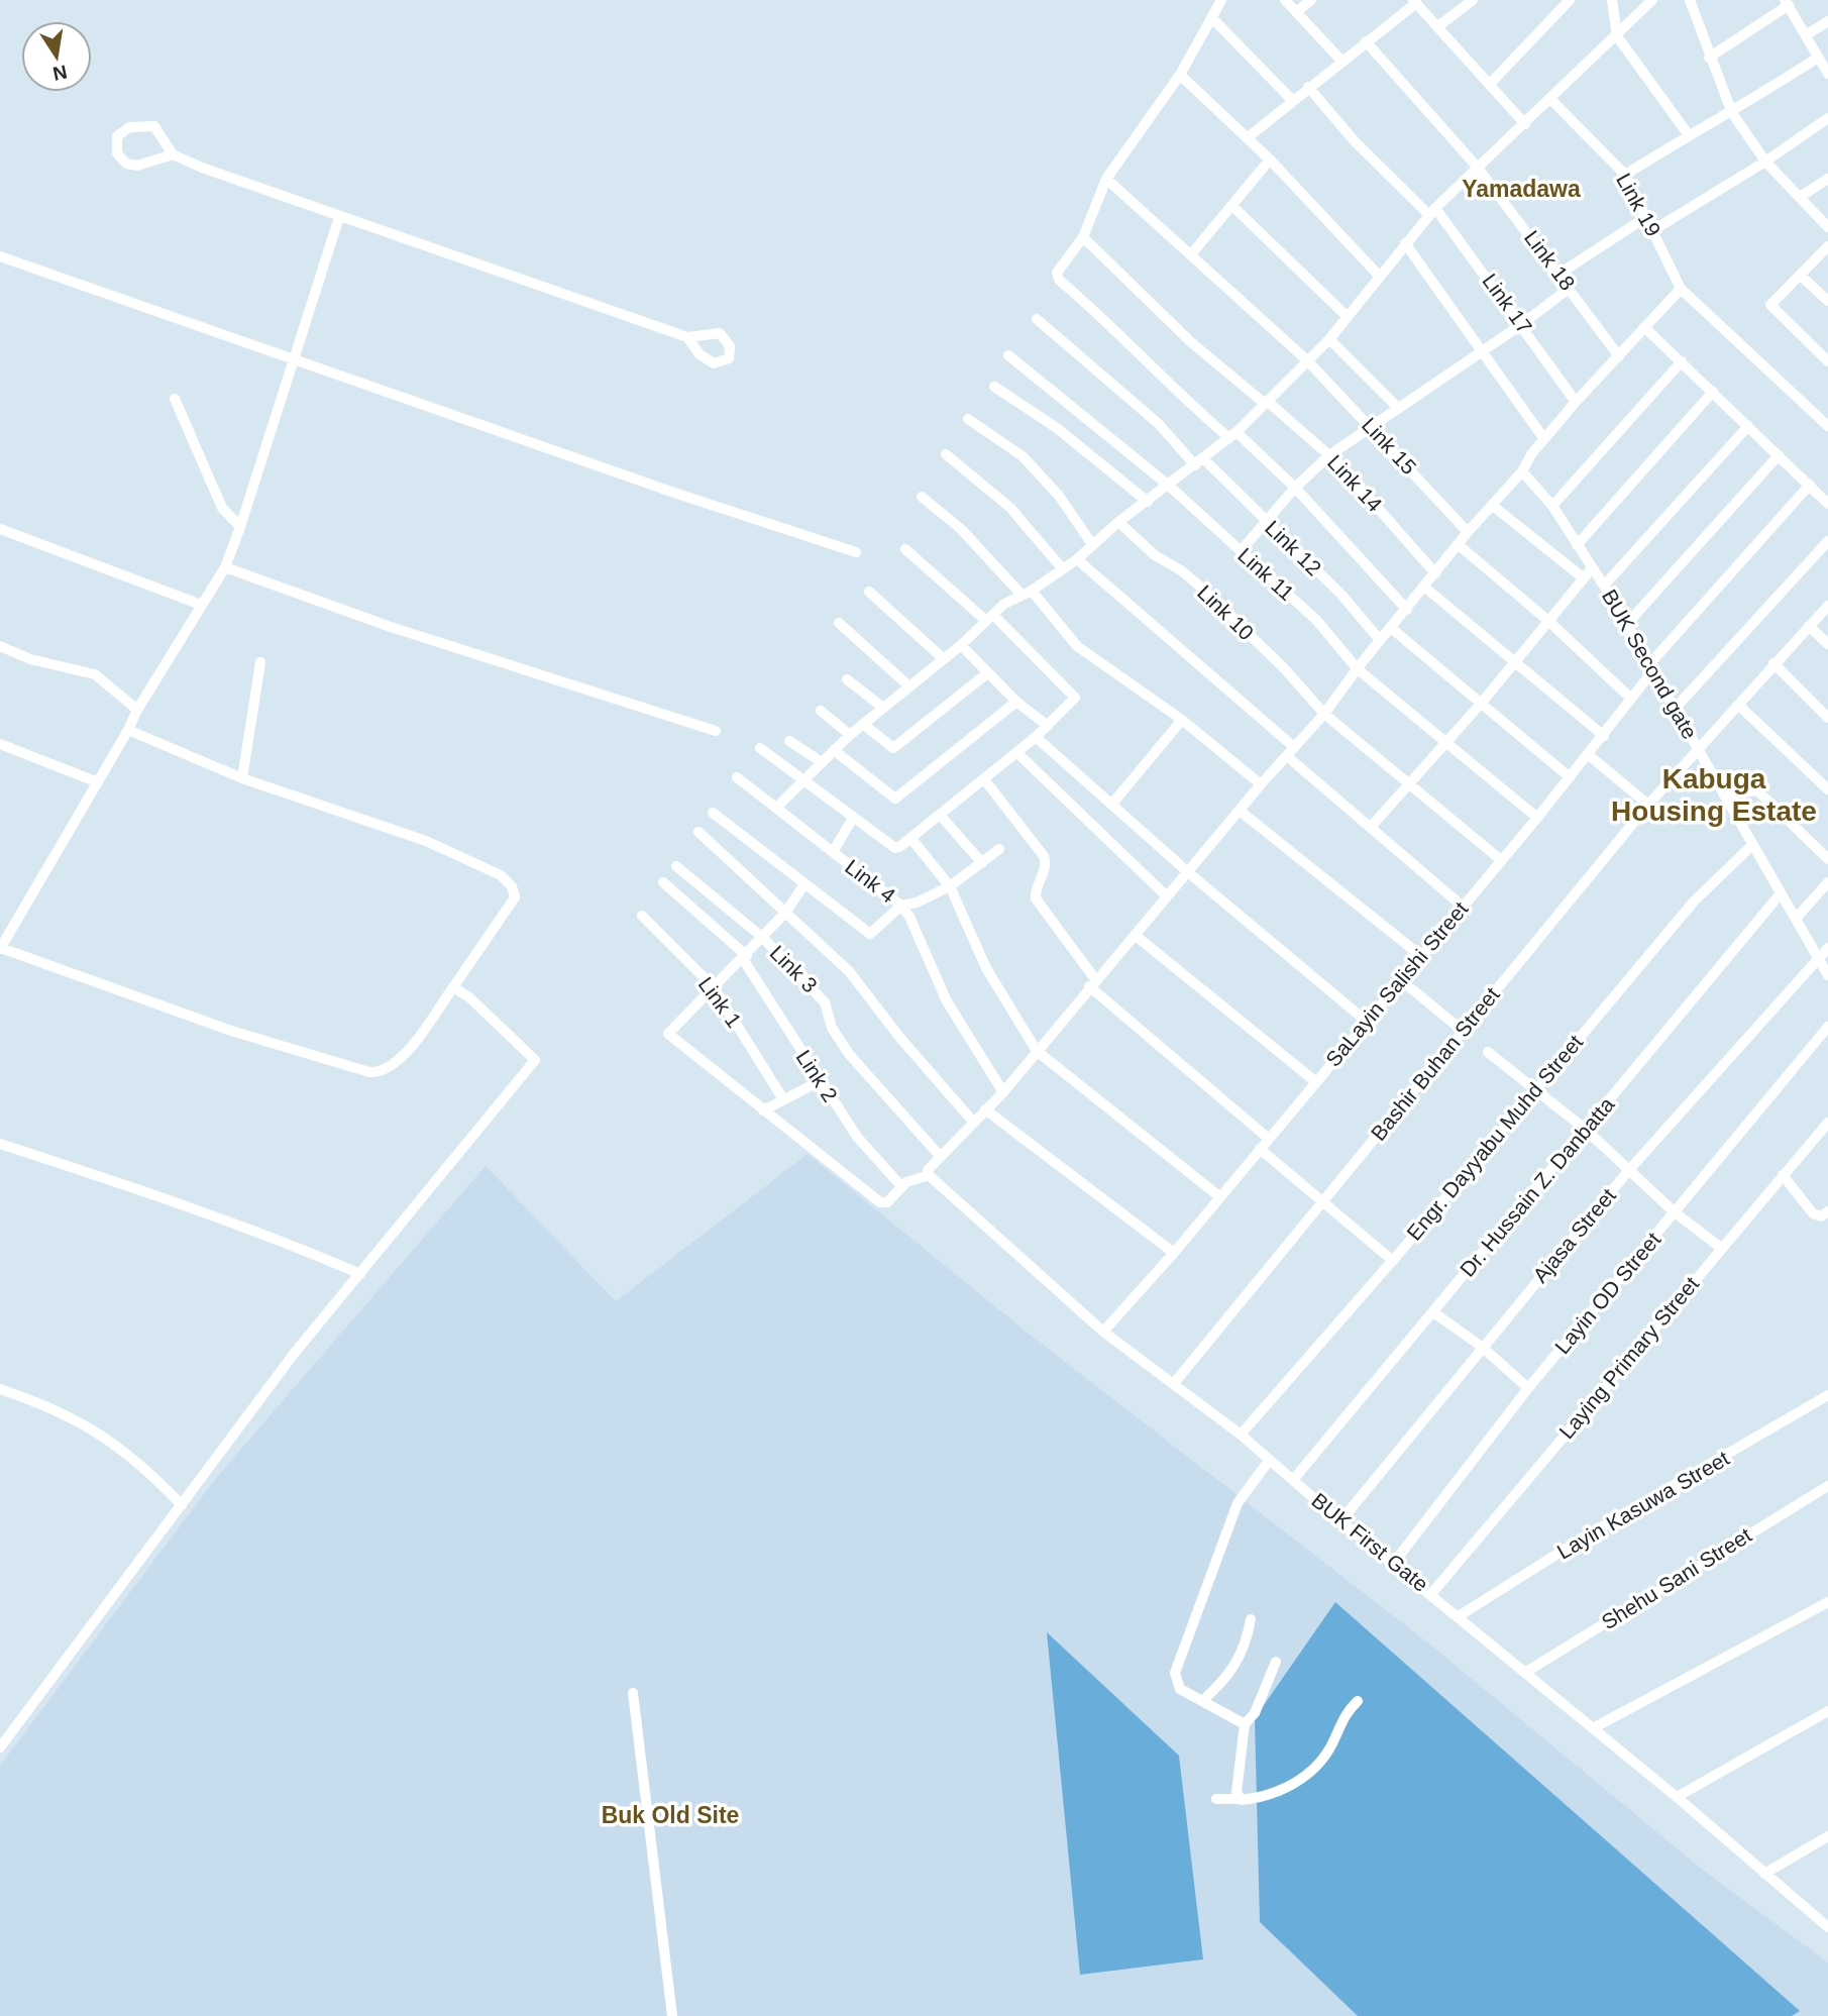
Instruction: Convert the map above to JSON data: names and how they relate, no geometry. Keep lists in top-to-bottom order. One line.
{"streets":{"street":["Link 19","Link 18","Link 17","Link 15","Link 14","Link 12","Link 11","Link 10","BUK Second gate","Link 4","Link 3","SaLayin Salishi Street","Link 1","Bashir Buhan Street","Link 2","Engr. Dayyabu Muhd Street","Dr. Hussain Z. Danbatta","Ajasa Street","Layin OD Street","Laying Primary Street","Layin Kasuwa Street","BUK First Gate","Shehu Sani Street"]},"crossings":[["Link 11","SaLayin Salishi Street"],["Link 10","SaLayin Salishi Street"],["BUK Second gate","SaLayin Salishi Street"],["BUK Second gate","Bashir Buhan Street"],["BUK Second gate","Engr. Dayyabu Muhd Street"],["BUK Second gate","Dr. Hussain Z. Danbatta"],["BUK Second gate","Ajasa Street"],["SaLayin Salishi Street","BUK First Gate"],["Bashir Buhan Street","BUK First Gate"],["Engr. Dayyabu Muhd Street","BUK First Gate"],["Dr. Hussain Z. Danbatta","BUK First Gate"],["Ajasa Street","BUK First Gate"],["Layin OD Street","BUK First Gate"],["Laying Primary Street","BUK First Gate"],["Layin Kasuwa Street","BUK First Gate"],["BUK First Gate","Shehu Sani Street"]],"districts":["Yamadawa","Kabuga Housing Estate","Buk Old Site"],"north":"bottom"}
